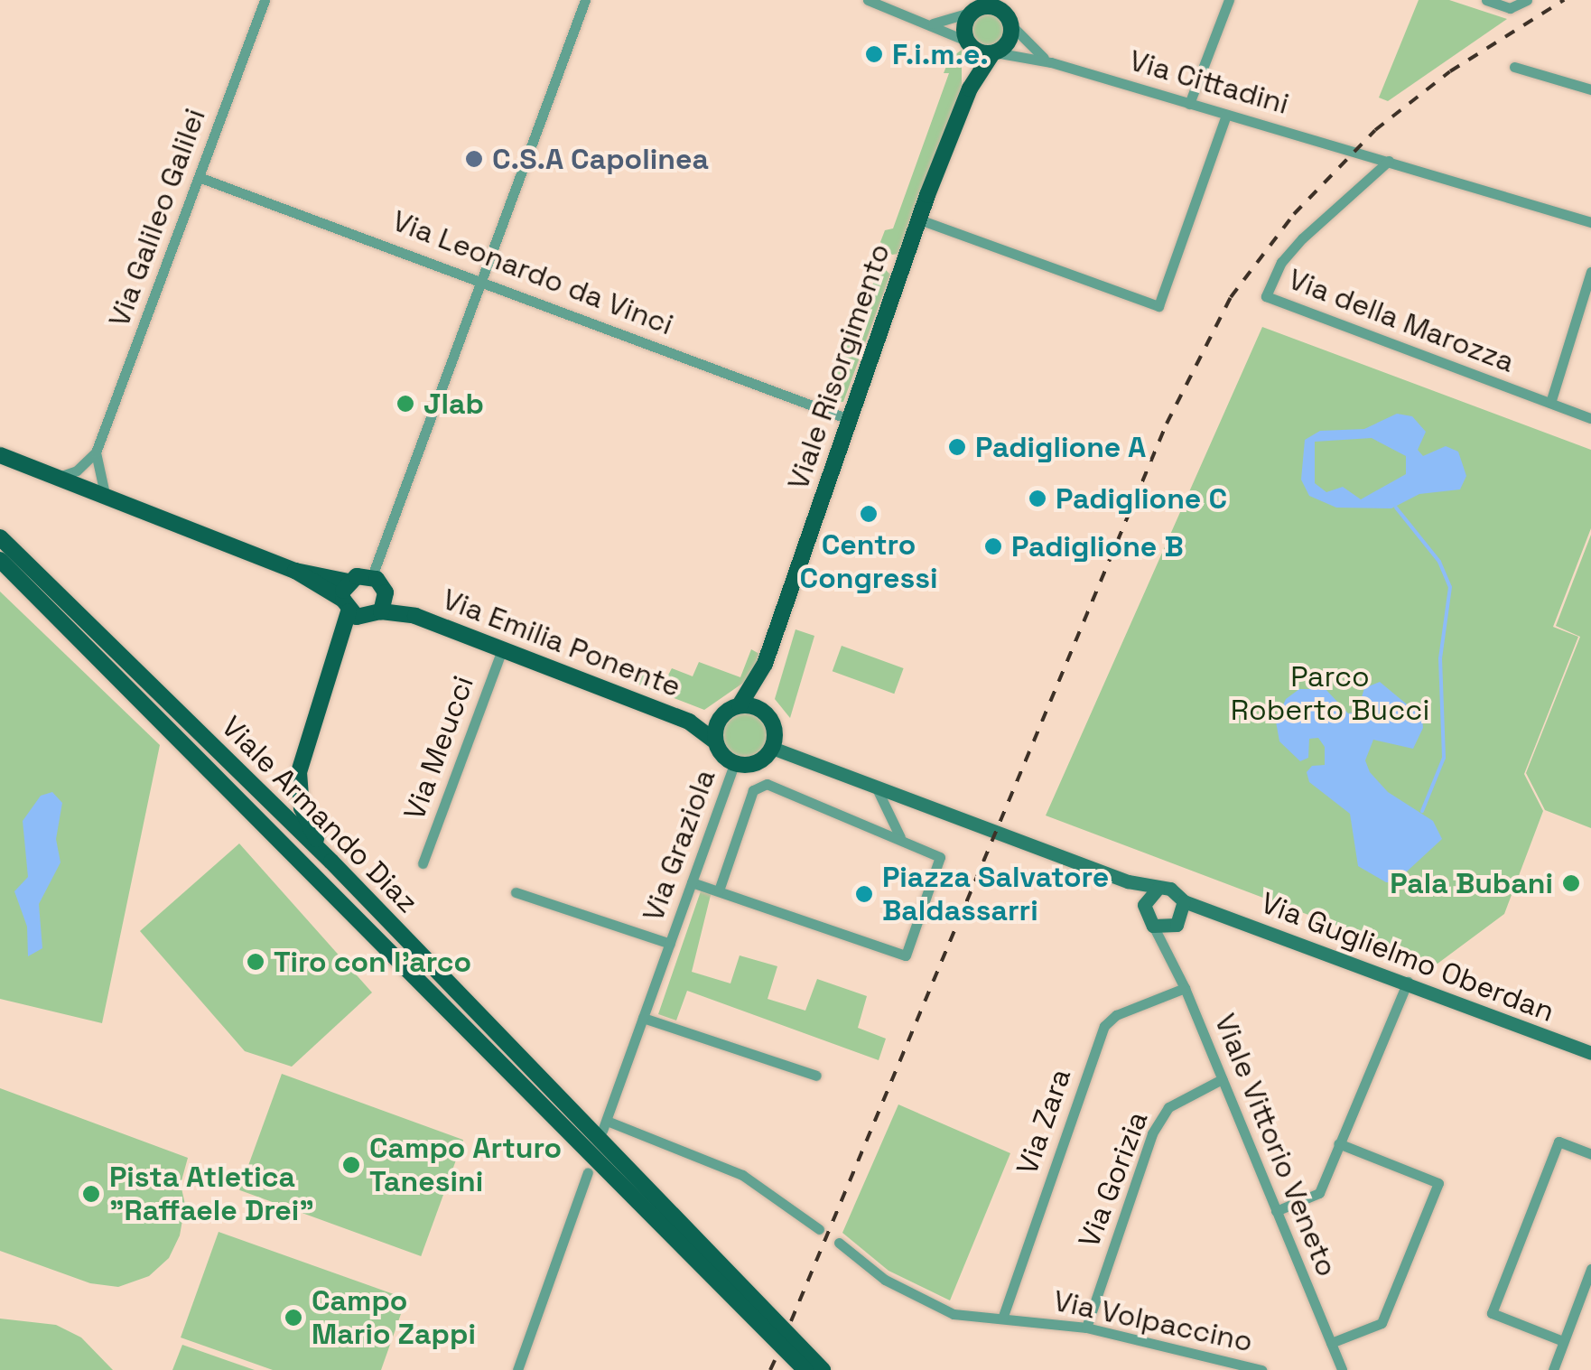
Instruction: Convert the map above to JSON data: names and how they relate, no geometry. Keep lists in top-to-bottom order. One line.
{"streets":{"main road":["Viale Risorgimento","Via Emilia Ponente","Viale Armando Diaz","Via Guglielmo Oberdan"],"street":["Via Cittadini","Via Galileo Galilei","Via Leonardo da Vinci","Via della Marozza","Via Meucci","Via Graziola","Via Zara","Viale Vittorio Veneto","Via Gorizia","Via Volpaccino"]},"crossings":[["Via Cittadini","Via della Marozza"],["Via Cittadini","Viale Risorgimento"],["Via Galileo Galilei","Via Leonardo da Vinci"],["Via Leonardo da Vinci","Viale Risorgimento"],["Viale Risorgimento","Via Emilia Ponente"],["Viale Risorgimento","Via Graziola"],["Viale Risorgimento","Via Guglielmo Oberdan"],["Via Emilia Ponente","Via Meucci"],["Via Emilia Ponente","Via Graziola"],["Via Emilia Ponente","Via Guglielmo Oberdan"],["Via Graziola","Via Guglielmo Oberdan"],["Via Guglielmo Oberdan","Viale Vittorio Veneto"],["Via Zara","Viale Vittorio Veneto"],["Via Zara","Via Volpaccino"],["Viale Vittorio Veneto","Via Gorizia"],["Via Gorizia","Via Volpaccino"]],"parks":["Parco Roberto Bucci"],"places":["F.i.m.e.","C.S.A Capolinea","Jlab","Padiglione A","Padiglione C","Centro Congressi","Padiglione B","Pala Bubani","Piazza Salvatore Baldassarri","Tiro con l'arco","Campo Arturo Tanesini","Pista Atletica \"Raffaele Drei\"","Campo Mario Zappi"]}
